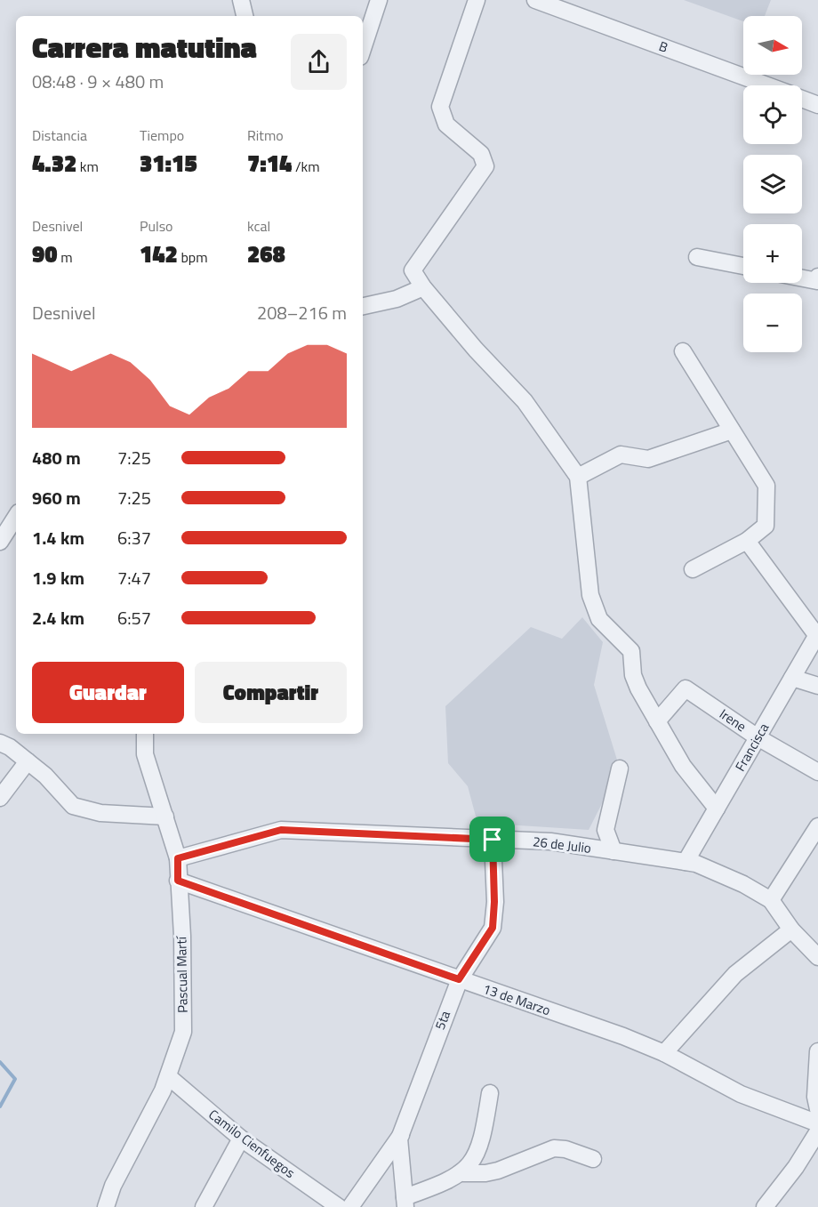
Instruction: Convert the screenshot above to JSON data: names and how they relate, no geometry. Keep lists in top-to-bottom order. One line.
{"streets":{"street":["B","Irene","Francisca","26 de Julio","Pascual Martí","13 de Marzo","5ta","Camilo Cienfuegos"]},"crossings":[["Irene","Francisca"],["Francisca","26 de Julio"],["26 de Julio","Pascual Martí"],["26 de Julio","5ta"],["Pascual Martí","13 de Marzo"],["Pascual Martí","Camilo Cienfuegos"],["13 de Marzo","5ta"]],"north":"right","page":{"map_buttons":["+","−"],"heading":["Carrera matutina","08:48 · 9 × 480 m"],"stats":[["Distancia","4.32 km"],["Tiempo","31:15"],["Ritmo","7:14 /km"],["Desnivel","90 m"],["Pulso","142 bpm"],["kcal","268"]],"chart":["Desnivel","208–216 m"],"list":[{"name":"480 m","note":"7:25"},{"name":"960 m","note":"7:25"},{"name":"1.4 km","note":"6:37"},{"name":"1.9 km","note":"7:47"},{"name":"2.4 km","note":"6:57"}],"buttons":["Guardar","Compartir"]}}
